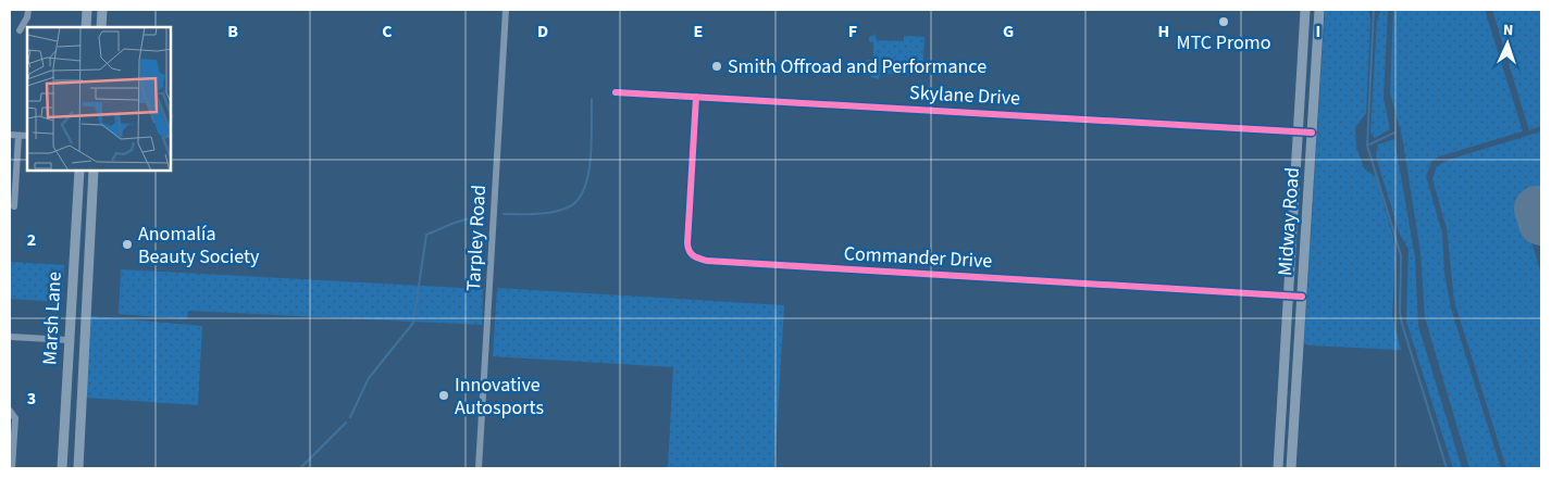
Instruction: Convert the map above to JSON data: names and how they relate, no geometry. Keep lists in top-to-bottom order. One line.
{"streets":{"main road":["Midway Road","Marsh Lane"],"street":["Skylane Drive","Tarpley Road","Commander Drive"]},"crossings":[["Skylane Drive","Midway Road"],["Skylane Drive","Commander Drive"],["Midway Road","Commander Drive"]],"places":["MTC Promo","Smith Offroad and Performance","Anomalía Beauty Society","Innovative Autosports"],"north":"top","grid":{"columns":["B","C","D","E","F","G","H","I"],"rows":["2","3"]}}
